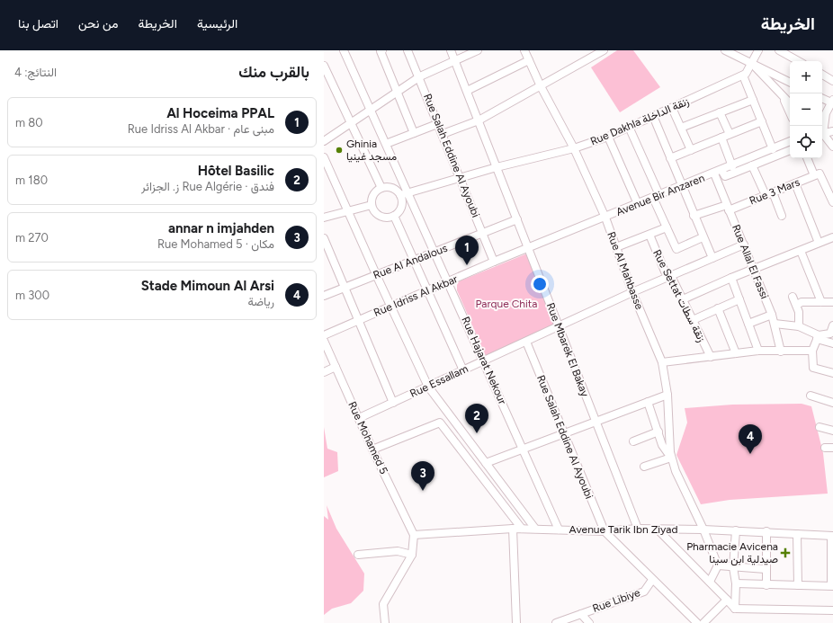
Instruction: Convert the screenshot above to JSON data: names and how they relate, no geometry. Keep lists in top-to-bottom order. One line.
{"streets":{"street":["Rue Dakhla زنقة الداخلة","Rue Salah Eddine Al Ayoubi","Rue 3 Mars","Avenue Bir Anzaren","Rue Al Andalous","Rue Allal El Fassi","Rue Al Mahbasse","Rue Idriss Al Akbar","Rue Settat زنقة سطات","Rue Mbarek El Bakay","Rue Hajarat Nekour","Rue Essallam","Rue Mohamed 5","Avenue Tarik Ibn Ziyad","Rue Libiye"]},"crossings":[["Rue Dakhla زنقة الداخلة","Rue Salah Eddine Al Ayoubi"],["Rue Dakhla زنقة الداخلة","Rue Al Mahbasse"],["Rue Dakhla زنقة الداخلة","Rue Mbarek El Bakay"],["Rue Dakhla زنقة الداخلة","Rue Hajarat Nekour"],["Rue Salah Eddine Al Ayoubi","Rue Al Andalous"],["Rue Salah Eddine Al Ayoubi","Rue Idriss Al Akbar"],["Rue Salah Eddine Al Ayoubi","Rue Essallam"],["Rue Salah Eddine Al Ayoubi","Avenue Tarik Ibn Ziyad"],["Rue 3 Mars","Rue Allal El Fassi"],["Avenue Bir Anzaren","Rue Allal El Fassi"],["Avenue Bir Anzaren","Rue Al Mahbasse"],["Avenue Bir Anzaren","Rue Idriss Al Akbar"],["Avenue Bir Anzaren","Rue Mbarek El Bakay"],["Rue Al Andalous","Rue Mbarek El Bakay"],["Rue Al Andalous","Rue Hajarat Nekour"],["Rue Allal El Fassi","Rue Essallam"],["Rue Al Mahbasse","Rue Essallam"],["Rue Idriss Al Akbar","Rue Mbarek El Bakay"],["Rue Idriss Al Akbar","Rue Hajarat Nekour"],["Rue Settat زنقة سطات","Rue Essallam"],["Rue Mbarek El Bakay","Rue Essallam"],["Rue Mbarek El Bakay","Avenue Tarik Ibn Ziyad"],["Rue Hajarat Nekour","Rue Essallam"],["Rue Hajarat Nekour","Avenue Tarik Ibn Ziyad"],["Rue Essallam","Rue Mohamed 5"],["Rue Mohamed 5","Avenue Tarik Ibn Ziyad"]],"parks":["Parque Chita"],"places":{"other":["Ghinia مسجد غينيا"],"health":["Pharmacie Avicena صيدلية ابن سينا"]},"page":{"header":"الخريطة","nav":["الرئيسية","الخريطة","من نحن","اتصل بنا"],"heading":["بالقرب منك","النتائج: 4"],"map_buttons":["+","−"],"list":[{"mark":"1","name":"Al Hoceima PPAL","note":"مبنى عام · Rue Idriss Al Akbar","value":"80 m"},{"mark":"2","name":"Hôtel Basilic","note":"فندق · Rue Algérie ز. الجزائر","value":"180 m"},{"mark":"3","name":"annar n imjahden","note":"مكان · Rue Mohamed 5","value":"270 m"},{"mark":"4","name":"Stade Mimoun Al Arsi","note":"رياضة","value":"300 m"}],"pins":["1","2","4","3"]}}
